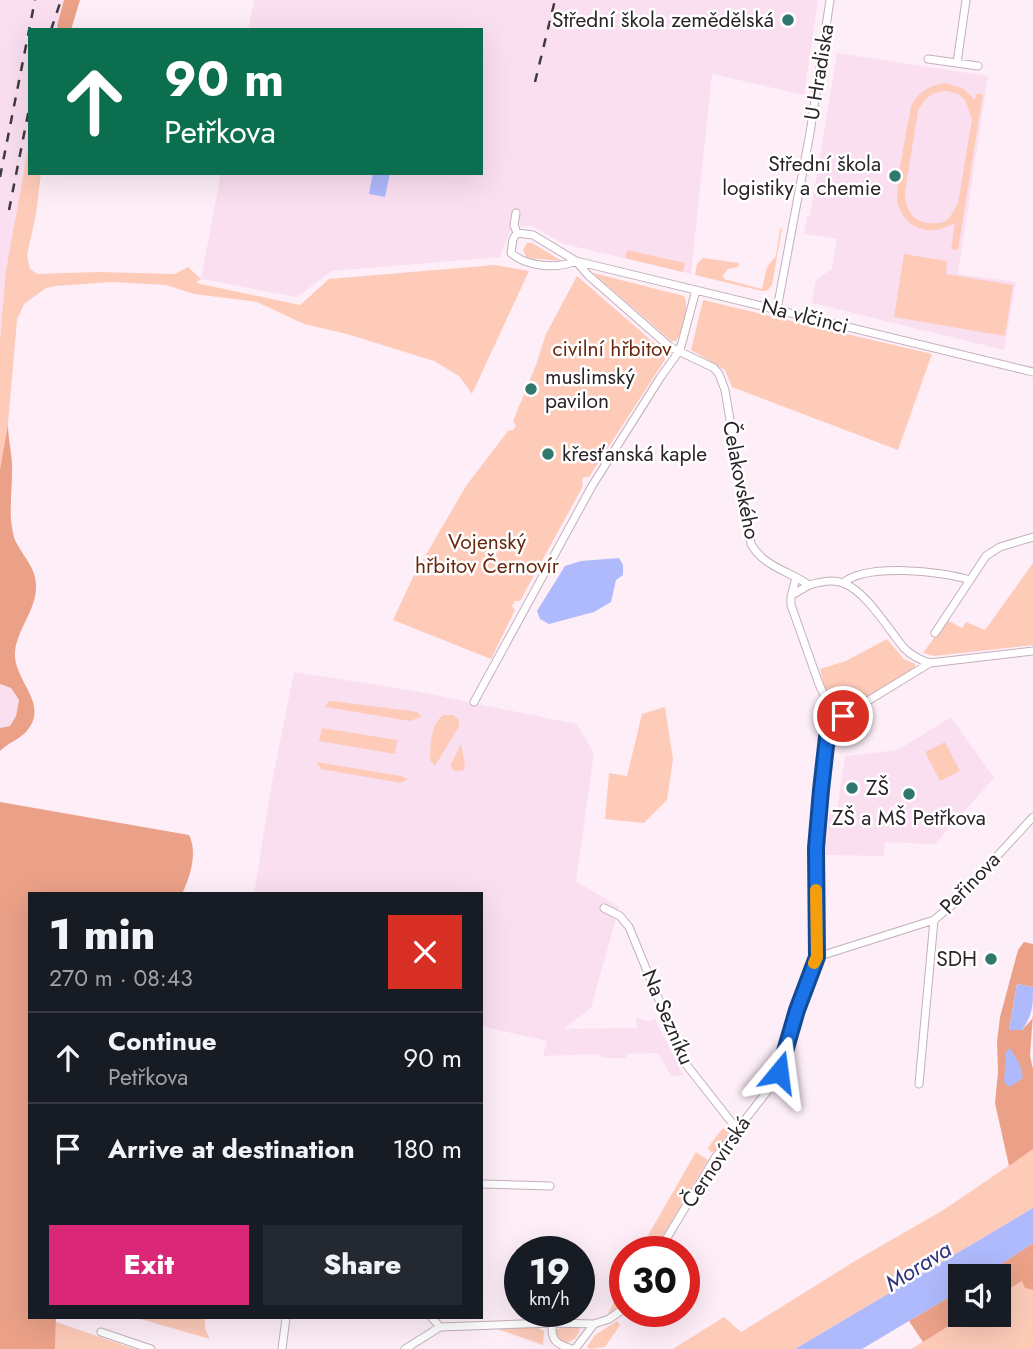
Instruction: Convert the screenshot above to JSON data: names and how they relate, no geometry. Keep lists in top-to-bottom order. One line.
{"streets":{"street":["U Hradiska","Na vlčinci","Čelakovského","Peřinova","Na Sezníku","Černovírská"]},"crossings":[["U Hradiska","Na vlčinci"],["Na vlčinci","Čelakovského"],["Peřinova","Černovírská"],["Na Sezníku","Černovírská"]],"water":["Morava"],"parks":["civilní hřbitov","Vojenský hřbitov Černovír"],"places":["Střední škola zemědělská","Střední škola logistiky a chemie","muslimský pavilon","křesťanská kaple","ZŠ","ZŠ a MŠ Petřkova","SDH"],"page":{"turn":["90 m","Petřkova"],"heading":["1 min","270 m · 08:43"],"list":[{"name":"Continue","note":"Petřkova","value":"90 m"},{"name":"Arrive at destination","value":"180 m"}],"buttons":["Exit","Share"],"speed":"19 km/h","limit":"30"}}
